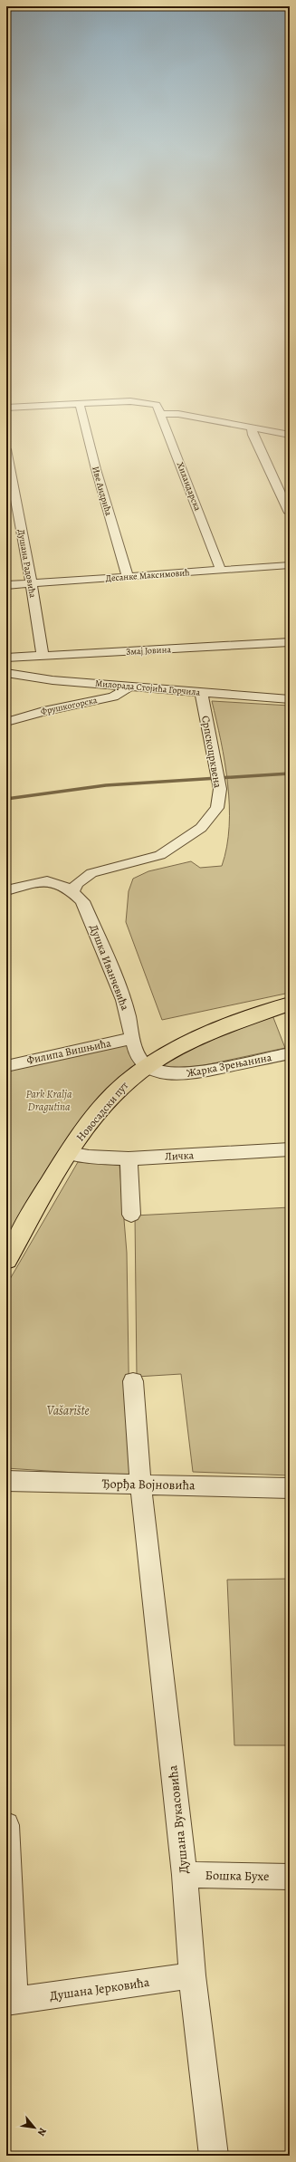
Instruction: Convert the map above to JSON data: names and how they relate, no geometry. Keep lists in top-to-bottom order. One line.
{"streets":{"main road":["Новосадски пут"],"street":["Хиландарска","Иве Андрића","Душана Радовића","Десанке Максимовић","Змај Јовина","Милорада Стојића Горчила","Фрушкогорска","Српскоцрквена","Душка Иванчевића","Филипа Вишњића","Жарка Зрењанина","Личка","Ђорђа Војновића","Душана Вукасовића","Бошка Бухе","Душана Јерковића"]},"crossings":[["Хиландарска","Иве Андрића"],["Хиландарска","Десанке Максимовић"],["Иве Андрића","Десанке Максимовић"],["Душана Радовића","Десанке Максимовић"],["Душана Радовића","Змај Јовина"],["Милорада Стојића Горчила","Фрушкогорска"],["Милорада Стојића Горчила","Српскоцрквена"],["Српскоцрквена","Душка Иванчевића"],["Душка Иванчевића","Филипа Вишњића"],["Душка Иванчевића","Жарка Зрењанина"],["Душка Иванчевића","Новосадски пут"],["Жарка Зрењанина","Новосадски пут"],["Новосадски пут","Личка"],["Ђорђа Војновића","Душана Вукасовића"],["Душана Вукасовића","Бошка Бухе"],["Душана Вукасовића","Душана Јерковића"]],"parks":["Park Kralja Dragutina","Vašarište"],"north":"bottom right"}
